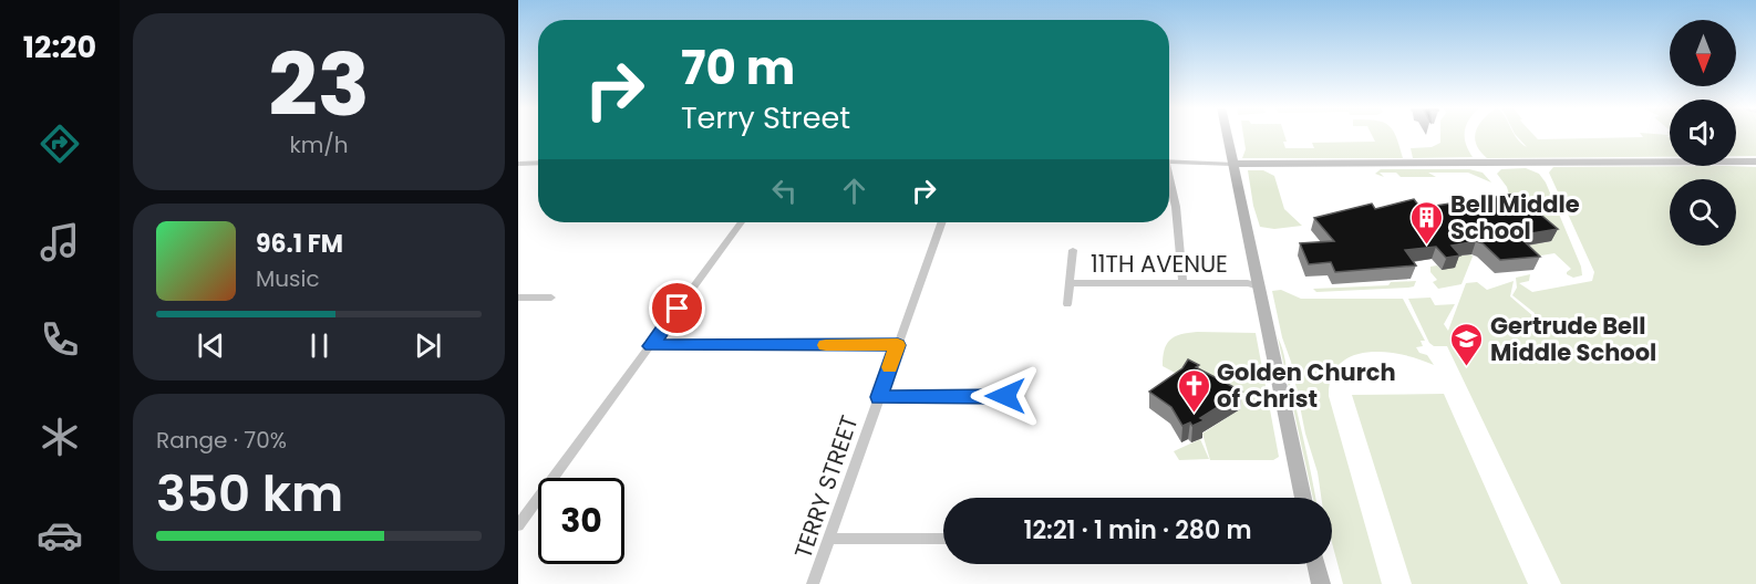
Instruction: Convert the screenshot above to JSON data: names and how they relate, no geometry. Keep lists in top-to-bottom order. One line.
{"streets":{"street":["11TH AVENUE","TERRY STREET"]},"places":{"building":["Bell Middle School"],"school or university":["Gertrude Bell Middle School"],"church":["Golden Church of Christ"]},"north":"bottom","page":{"tabs":"12:20","tile":[["23","km/h"],["Range · 70%","350 km"]],"turn":["70 m","Terry Street"],"song":["96.1 FM","Music"],"limit":"30","trip":"12:21 · 1 min · 280 m"}}
